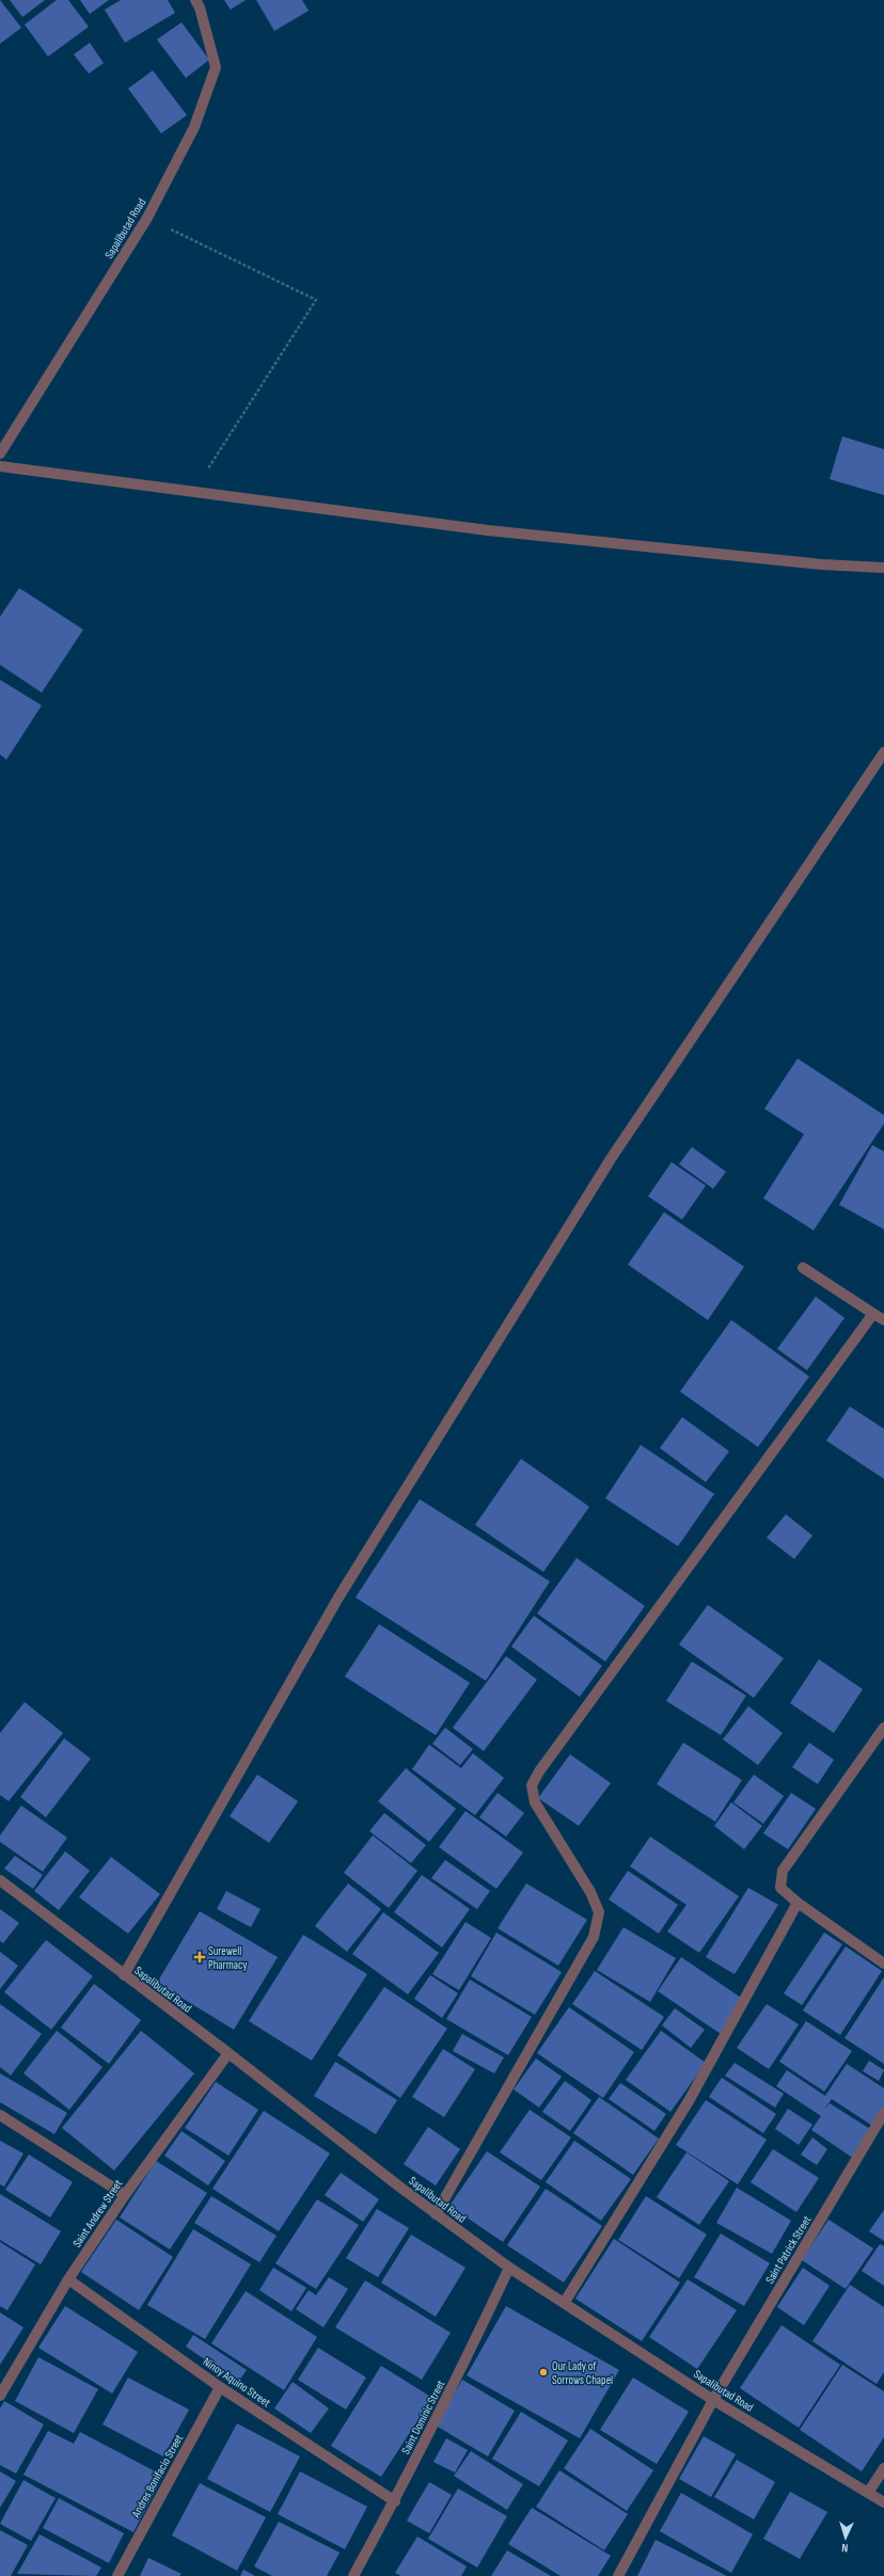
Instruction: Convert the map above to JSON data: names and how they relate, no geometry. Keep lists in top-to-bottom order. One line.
{"streets":{"street":["Sapalibutad Road","Saint Andrew Street","Saint Patrick Street","Ninoy Aquino Street","Saint Dominic Street","Andres Bonifacio Street"]},"crossings":[["Sapalibutad Road","Saint Andrew Street"],["Sapalibutad Road","Saint Patrick Street"],["Sapalibutad Road","Saint Dominic Street"],["Saint Andrew Street","Ninoy Aquino Street"],["Ninoy Aquino Street","Saint Dominic Street"],["Ninoy Aquino Street","Andres Bonifacio Street"]],"places":{"health":["Surewell Pharmacy"],"other":["Our Lady of Sorrows Chapel"]},"north":"bottom"}
